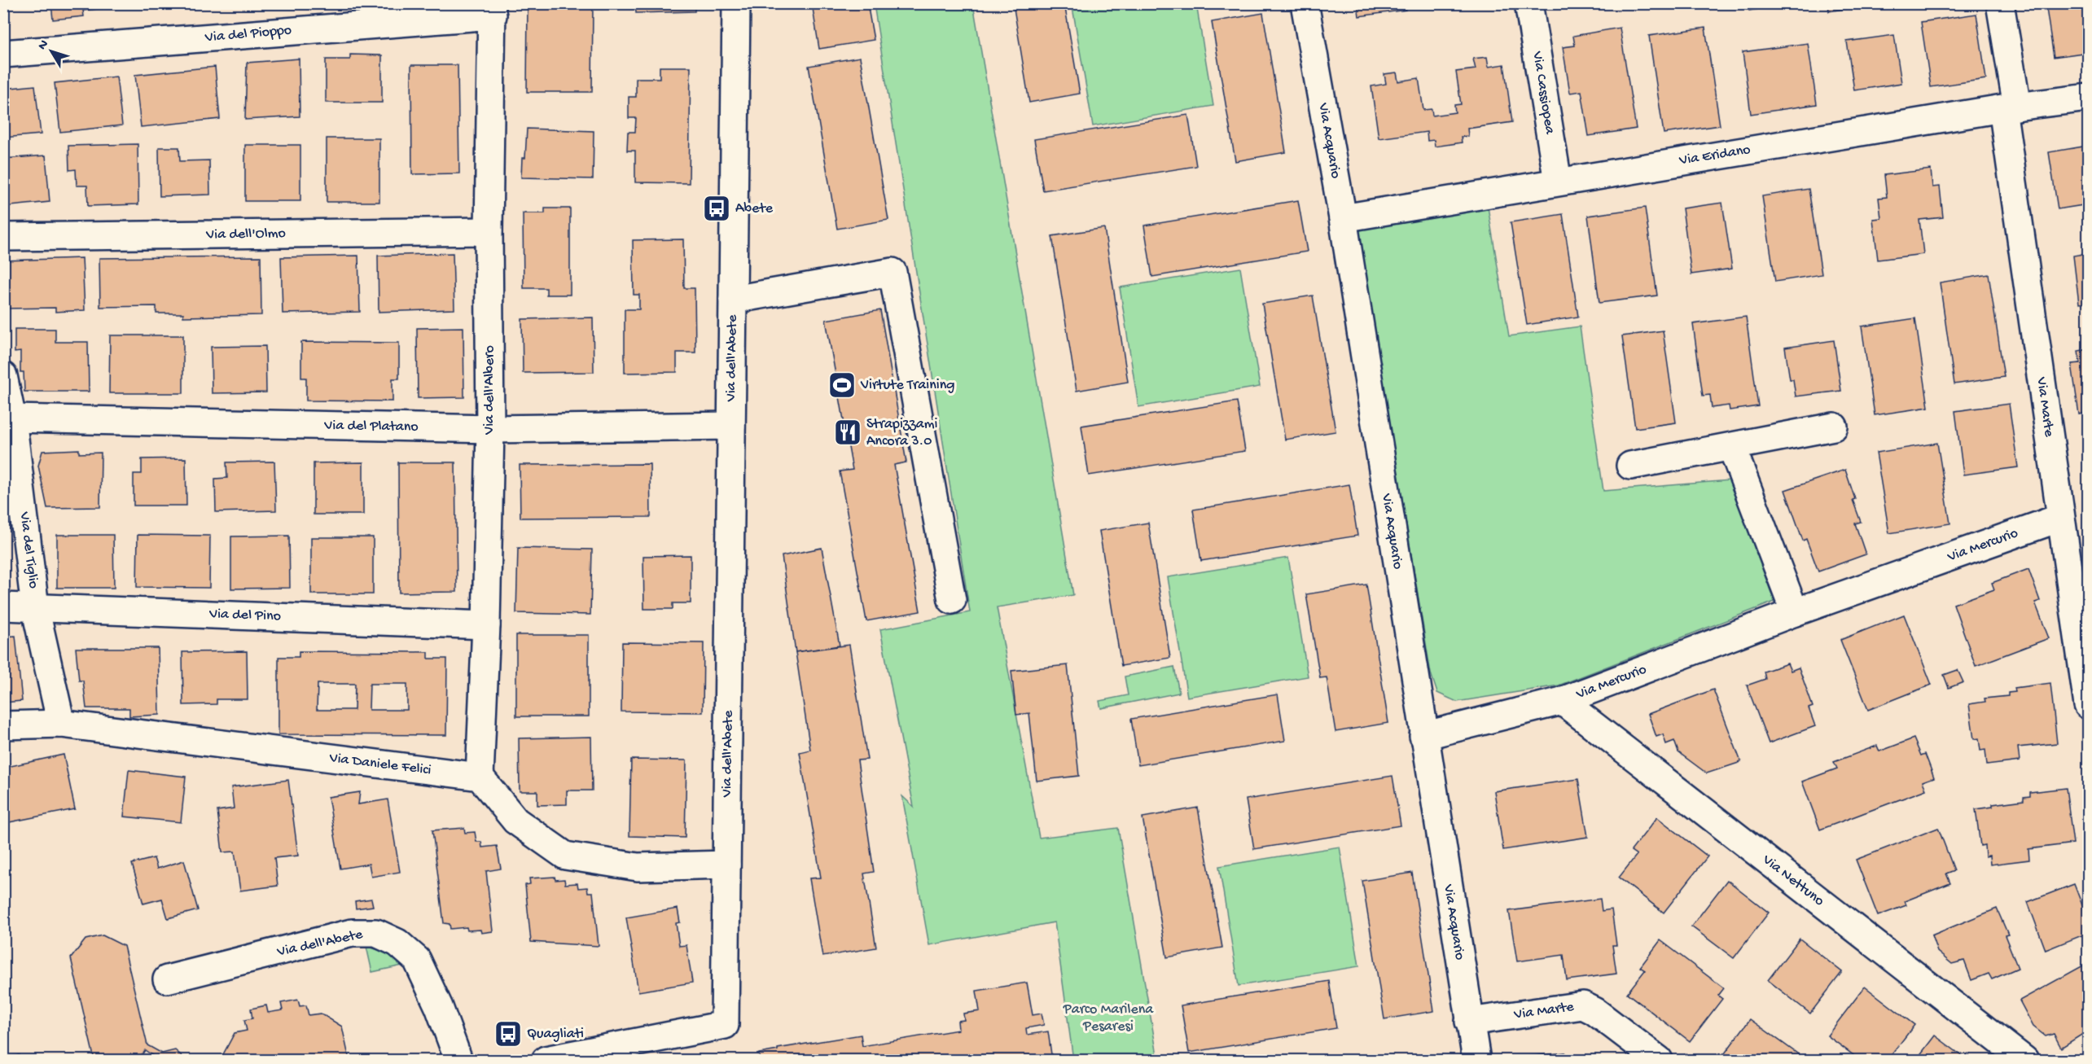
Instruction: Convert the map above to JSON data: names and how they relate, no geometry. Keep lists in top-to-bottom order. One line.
{"streets":{"street":["Via del Pioppo","Via Cassiopea","Via Acquario","Via Eridano","Via dell'Olmo","Via dell'Abete","Via dell'Albero","Via Marte","Via del Platano","Via Mercurio","Via del Tiglio","Via del Pino","Via Daniele Felici","Via Nettuno"]},"crossings":[["Via del Pioppo","Via dell'Albero"],["Via Cassiopea","Via Eridano"],["Via Acquario","Via Eridano"],["Via Acquario","Via Marte"],["Via Acquario","Via Mercurio"],["Via Eridano","Via Marte"],["Via dell'Olmo","Via dell'Albero"],["Via dell'Abete","Via del Platano"],["Via dell'Albero","Via del Platano"],["Via dell'Albero","Via del Pino"],["Via dell'Albero","Via Daniele Felici"],["Via Marte","Via Mercurio"],["Via del Platano","Via del Tiglio"],["Via Mercurio","Via Nettuno"],["Via del Tiglio","Via del Pino"],["Via del Tiglio","Via Daniele Felici"]],"parks":["Parco Marilena Pesaresi"],"places":{"bus stop":["Abete","Quagliati"],"sports":["Virtute Training"],"restaurant":["Strapizzami Ancora 3.0"]},"north":"top left"}
